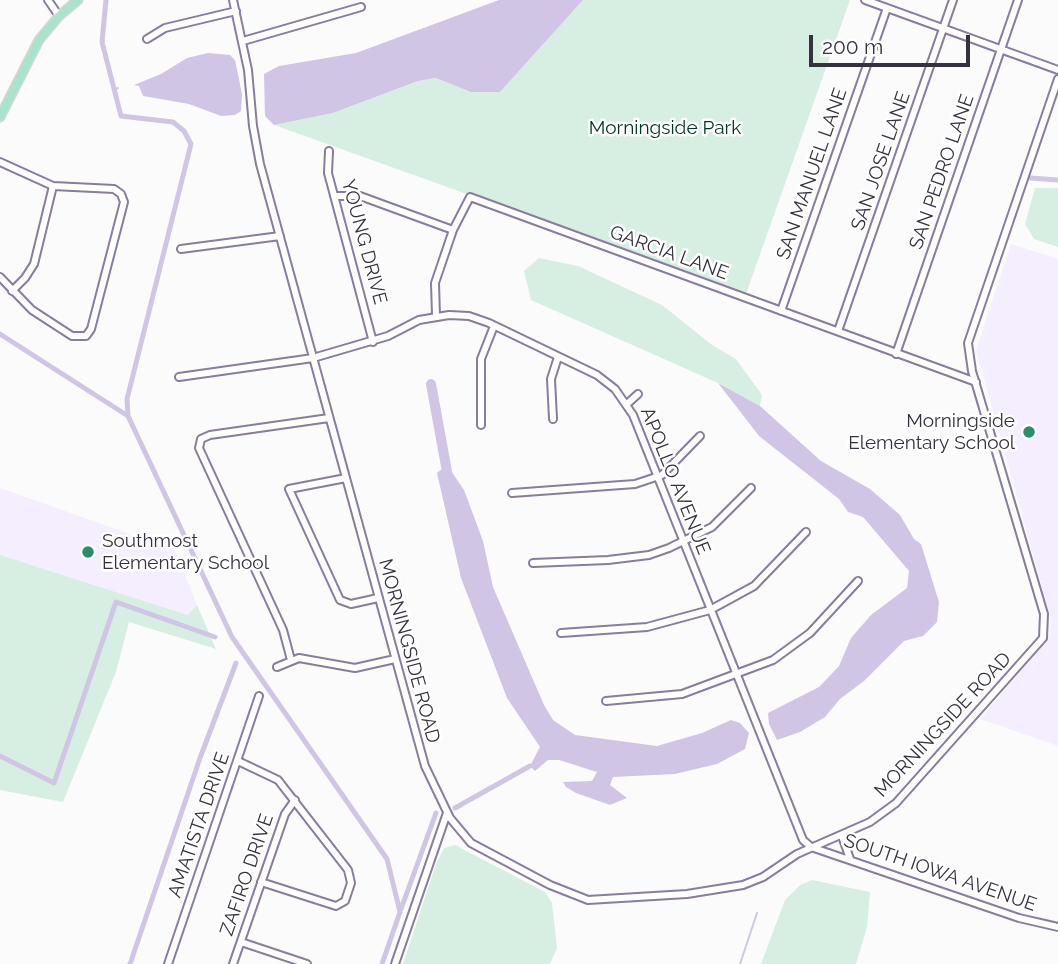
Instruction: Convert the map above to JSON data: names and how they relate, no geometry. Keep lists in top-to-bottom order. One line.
{"streets":{"street":["SAN JOSE LANE","SAN PEDRO LANE","SAN MANUEL LANE","YOUNG DRIVE","GARCIA LANE","APOLLO AVENUE","MORNINGSIDE ROAD","AMATISTA DRIVE","SOUTH IOWA AVENUE","ZAFIRO DRIVE"]},"crossings":[["SAN JOSE LANE","GARCIA LANE"],["SAN PEDRO LANE","GARCIA LANE"],["SAN MANUEL LANE","GARCIA LANE"],["YOUNG DRIVE","APOLLO AVENUE"],["GARCIA LANE","APOLLO AVENUE"],["GARCIA LANE","MORNINGSIDE ROAD"],["APOLLO AVENUE","MORNINGSIDE ROAD"],["APOLLO AVENUE","SOUTH IOWA AVENUE"],["MORNINGSIDE ROAD","SOUTH IOWA AVENUE"]],"parks":["Morningside Park"],"places":["Morningside Elementary School","Southmost Elementary School"],"scale_bar":"200 m"}
